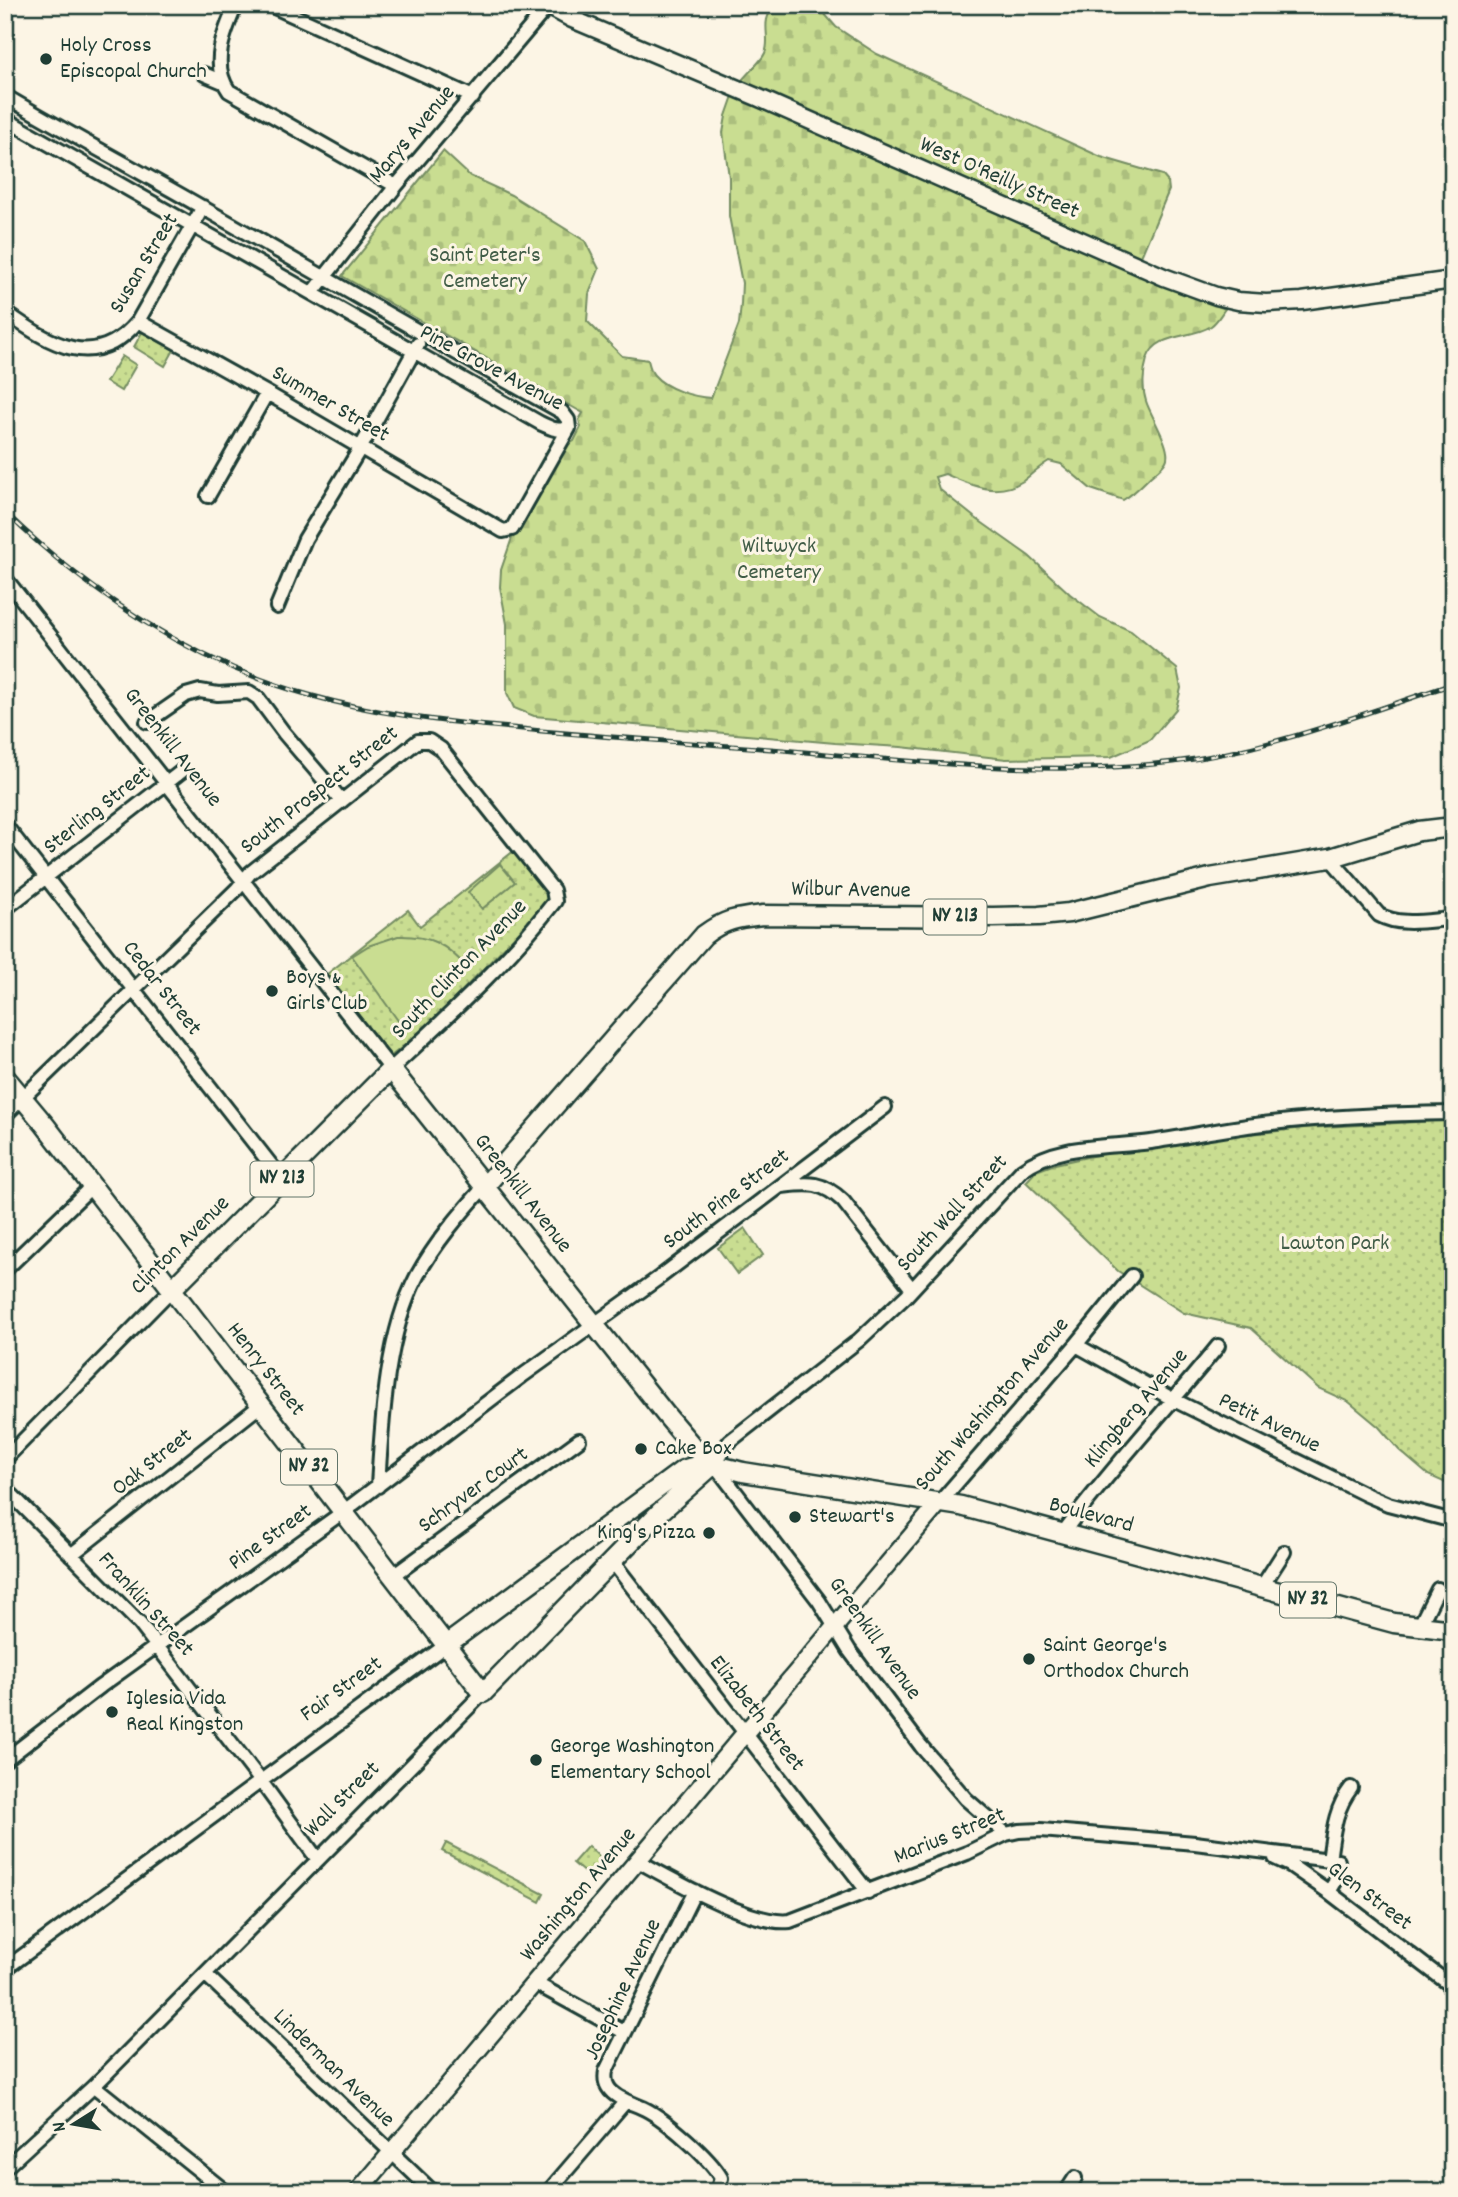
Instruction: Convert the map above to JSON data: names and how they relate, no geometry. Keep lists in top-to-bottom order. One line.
{"streets":{"main road":["Greenkill Avenue","Wilbur Avenue","NY 213","Clinton Avenue","Henry Street","NY 32","Boulevard","Fair Street","Wall Street"],"street":["Marys Avenue","West O'Reilly Street","Susan Street","Pine Grove Avenue","Summer Street","South Prospect Street","Sterling Street","South Clinton Avenue","Cedar Street","South Pine Street","South Wall Street","South Washington Avenue","Klingberg Avenue","Petit Avenue","Oak Street","Schryver Court","Pine Street","Franklin Street","Elizabeth Street","Marius Street","Washington Avenue","Glen Street","Josephine Avenue","Linderman Avenue"]},"crossings":[["Marys Avenue","West O'Reilly Street"],["Marys Avenue","Pine Grove Avenue"],["Susan Street","Pine Grove Avenue"],["Susan Street","Summer Street"],["Pine Grove Avenue","Summer Street"],["Greenkill Avenue","South Prospect Street"],["Greenkill Avenue","Sterling Street"],["Greenkill Avenue","Wilbur Avenue"],["Greenkill Avenue","South Clinton Avenue"],["Greenkill Avenue","South Pine Street"],["Greenkill Avenue","South Wall Street"],["Greenkill Avenue","Clinton Avenue"],["Greenkill Avenue","South Washington Avenue"],["Greenkill Avenue","Boulevard"],["Greenkill Avenue","Pine Street"],["Greenkill Avenue","Fair Street"],["Greenkill Avenue","Wall Street"],["Greenkill Avenue","Marius Street"],["Greenkill Avenue","Washington Avenue"],["South Prospect Street","South Clinton Avenue"],["South Prospect Street","Cedar Street"],["South Prospect Street","Henry Street"],["Sterling Street","Cedar Street"],["South Clinton Avenue","Clinton Avenue"],["Cedar Street","Clinton Avenue"],["South Pine Street","Pine Street"],["South Wall Street","Boulevard"],["South Wall Street","Fair Street"],["South Wall Street","Wall Street"],["Clinton Avenue","Henry Street"],["Henry Street","Oak Street"],["Henry Street","Schryver Court"],["Henry Street","Pine Street"],["Henry Street","Fair Street"],["Henry Street","Wall Street"],["South Washington Avenue","Petit Avenue"],["South Washington Avenue","Boulevard"],["South Washington Avenue","Washington Avenue"],["Klingberg Avenue","Petit Avenue"],["Klingberg Avenue","Boulevard"],["Oak Street","Franklin Street"],["Boulevard","Fair Street"],["Boulevard","Wall Street"],["Pine Street","Franklin Street"],["Franklin Street","Fair Street"],["Franklin Street","Wall Street"],["Fair Street","Wall Street"],["Elizabeth Street","Wall Street"],["Elizabeth Street","Marius Street"],["Elizabeth Street","Washington Avenue"],["Wall Street","Linderman Avenue"],["Marius Street","Washington Avenue"],["Marius Street","Glen Street"],["Marius Street","Josephine Avenue"],["Washington Avenue","Linderman Avenue"]],"parks":["Saint Peter's Cemetery","Wiltwyck Cemetery","Lawton Park"],"places":["Holy Cross Episcopal Church","Boys & Girls Club","Cake Box","Stewart's","King's Pizza","Saint George's Orthodox Church","Iglesia Vida Real Kingston","George Washington Elementary School"],"north":"left"}
